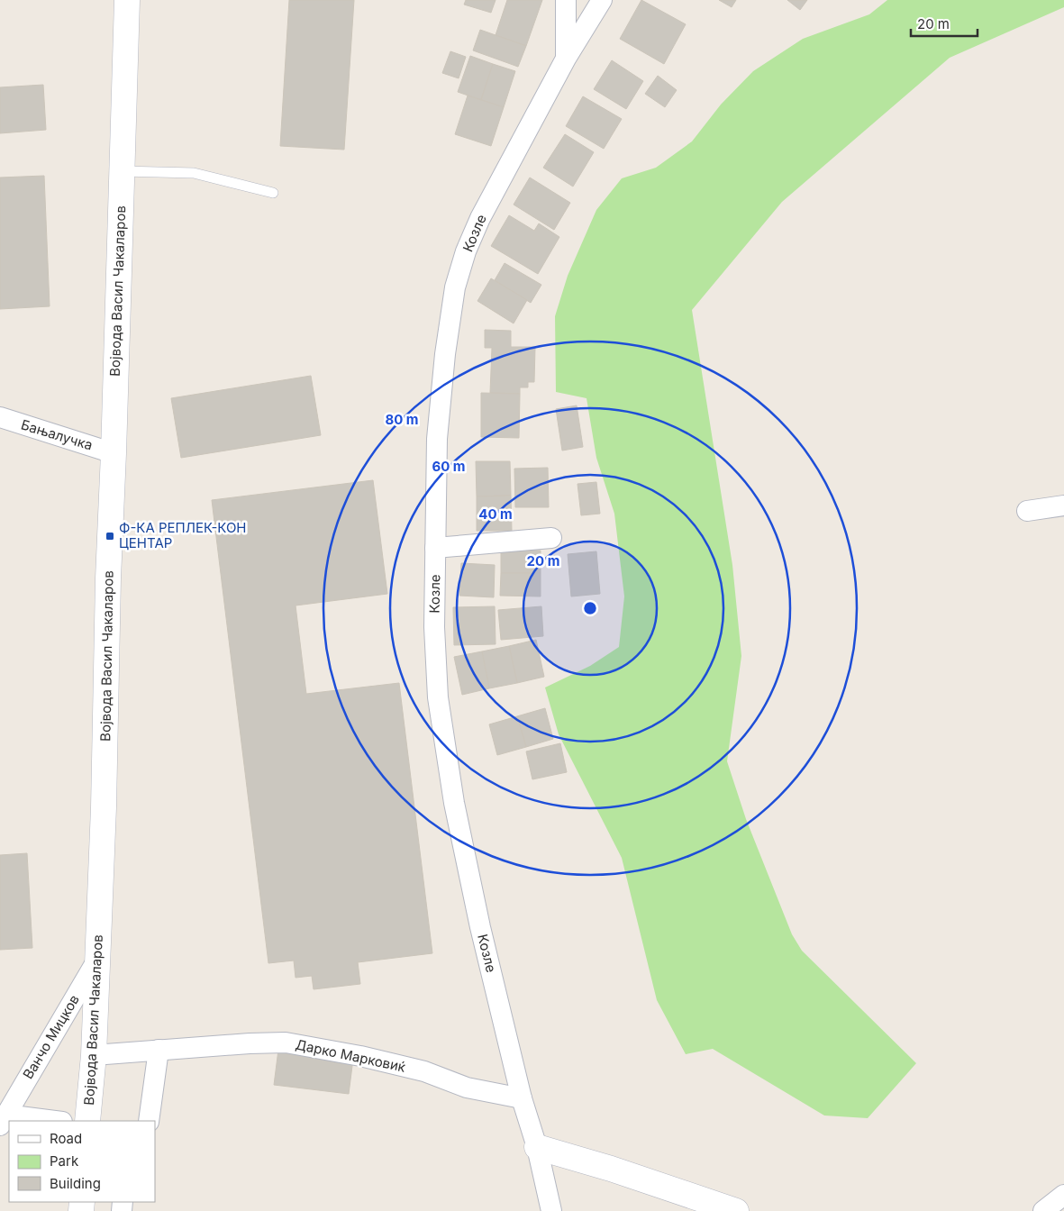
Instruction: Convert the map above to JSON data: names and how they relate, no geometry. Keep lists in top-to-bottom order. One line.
{"streets":{"street":["Козле","Војвода Васил Чакаларов","Бањалучка","Ванчо Мицков","Дарко Марковиќ"]},"crossings":[["Козле","Дарко Марковиќ"],["Војвода Васил Чакаларов","Бањалучка"],["Војвода Васил Чакаларов","Ванчо Мицков"],["Војвода Васил Чакаларов","Дарко Марковиќ"]],"places":{"transit":["Ф-КА РЕПЛЕК-КОН ЦЕНТАР"]},"legend":["Road","Park","Building"],"scale_bar":"20 m","rings":["80 m","60 m","40 m","20 m"]}
